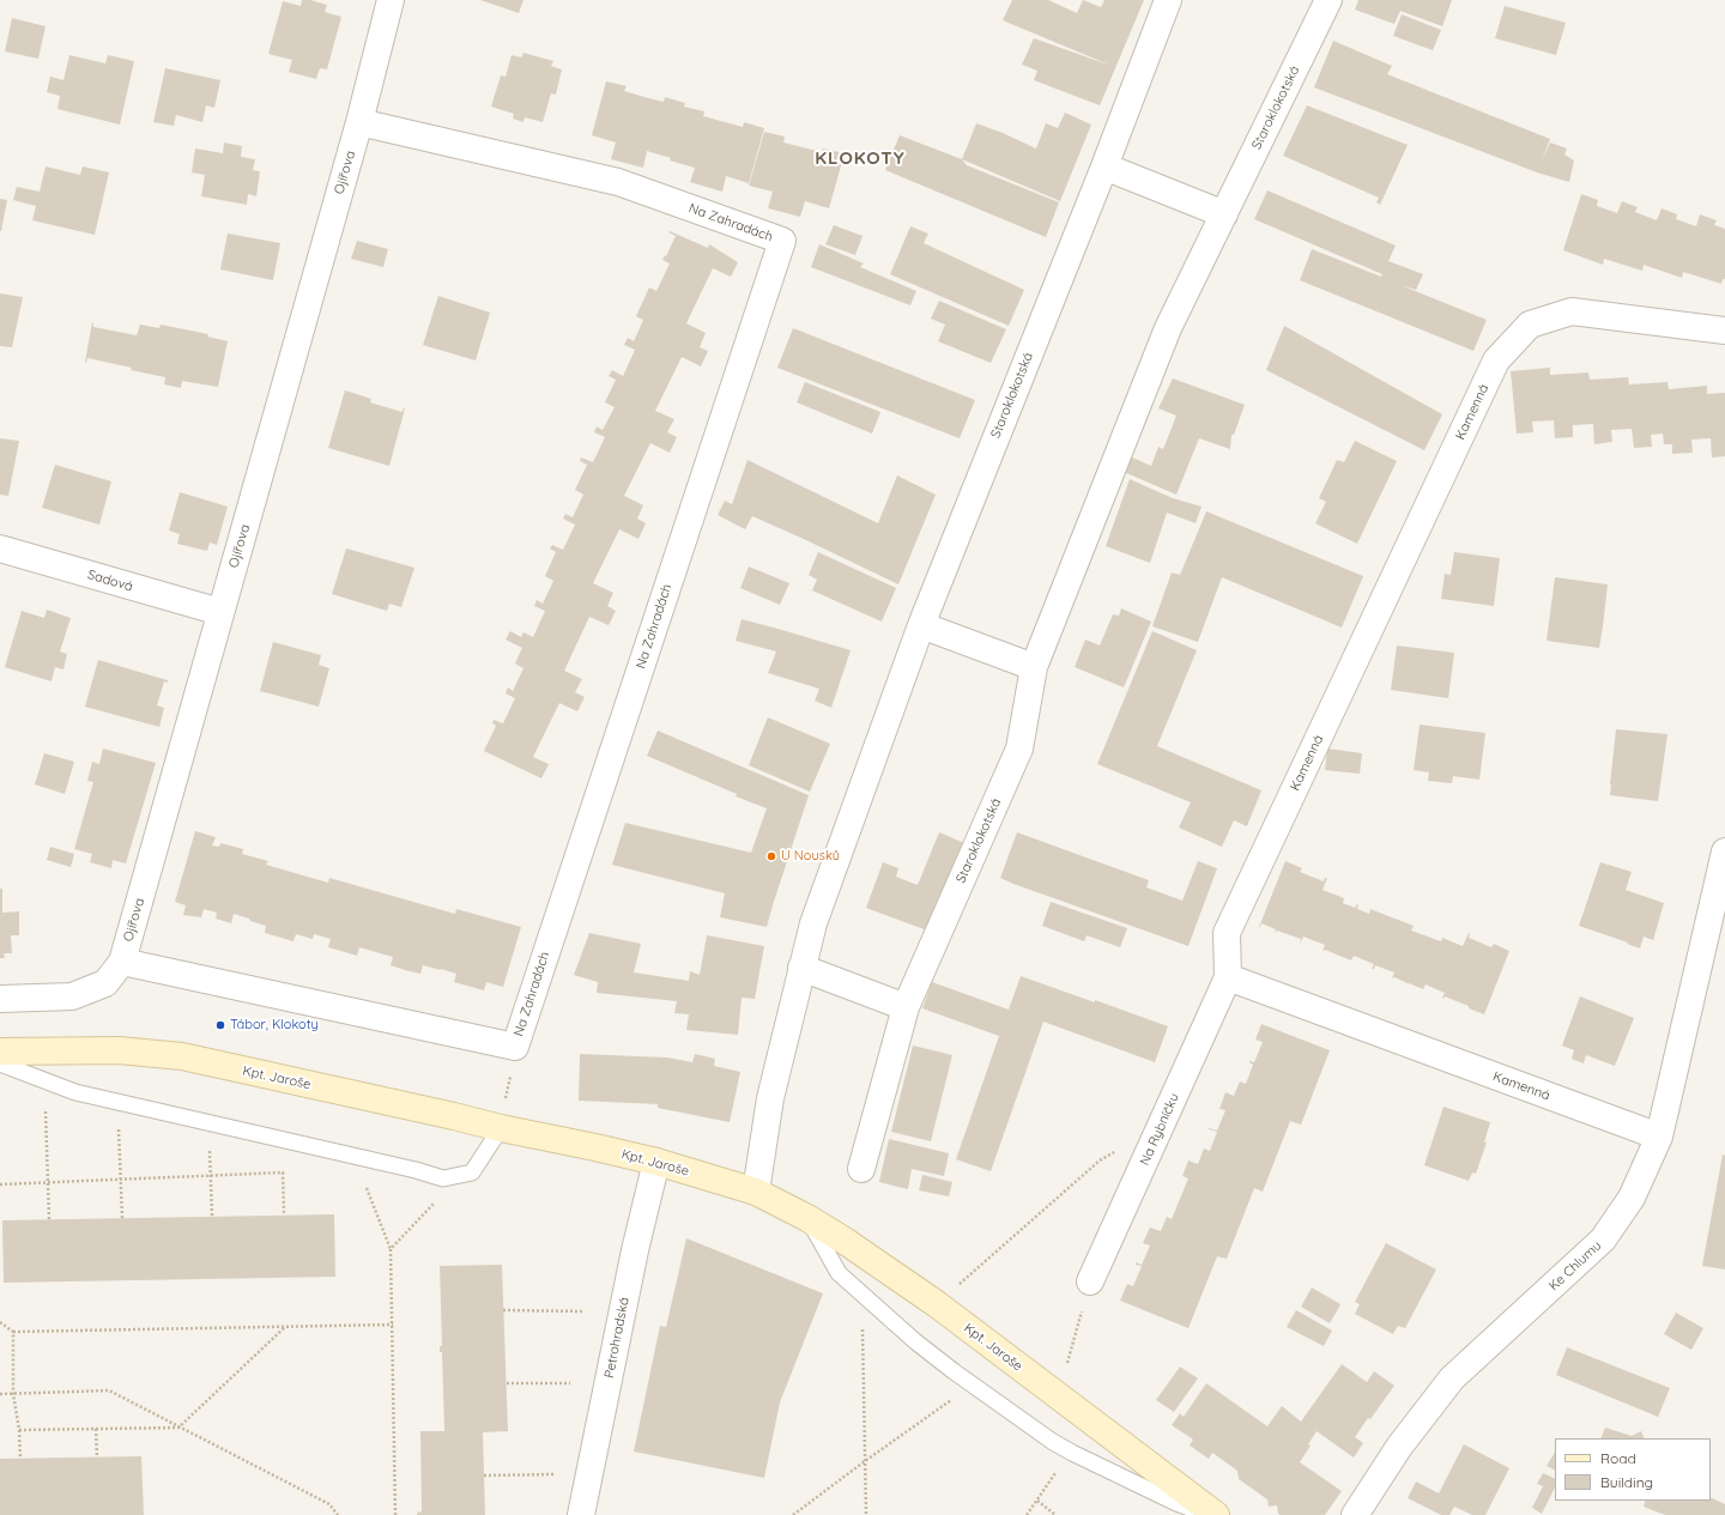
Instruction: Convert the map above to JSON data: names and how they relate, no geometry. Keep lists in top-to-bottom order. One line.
{"streets":{"street":["Staroklokotská","Ojířova","Na Zahradách","Kamenná","Sadová","Kpt. Jaroše","Na Rybníčku","Ke Chlumu","Petrohradská"]},"crossings":[["Staroklokotská","Kpt. Jaroše"],["Ojířova","Na Zahradách"],["Ojířova","Sadová"],["Kamenná","Na Rybníčku"],["Kamenná","Ke Chlumu"],["Kpt. Jaroše","Petrohradská"]],"districts":["KLOKOTY"],"places":["U Nousků","Tábor, Klokoty"],"legend":["Road","Building"]}
